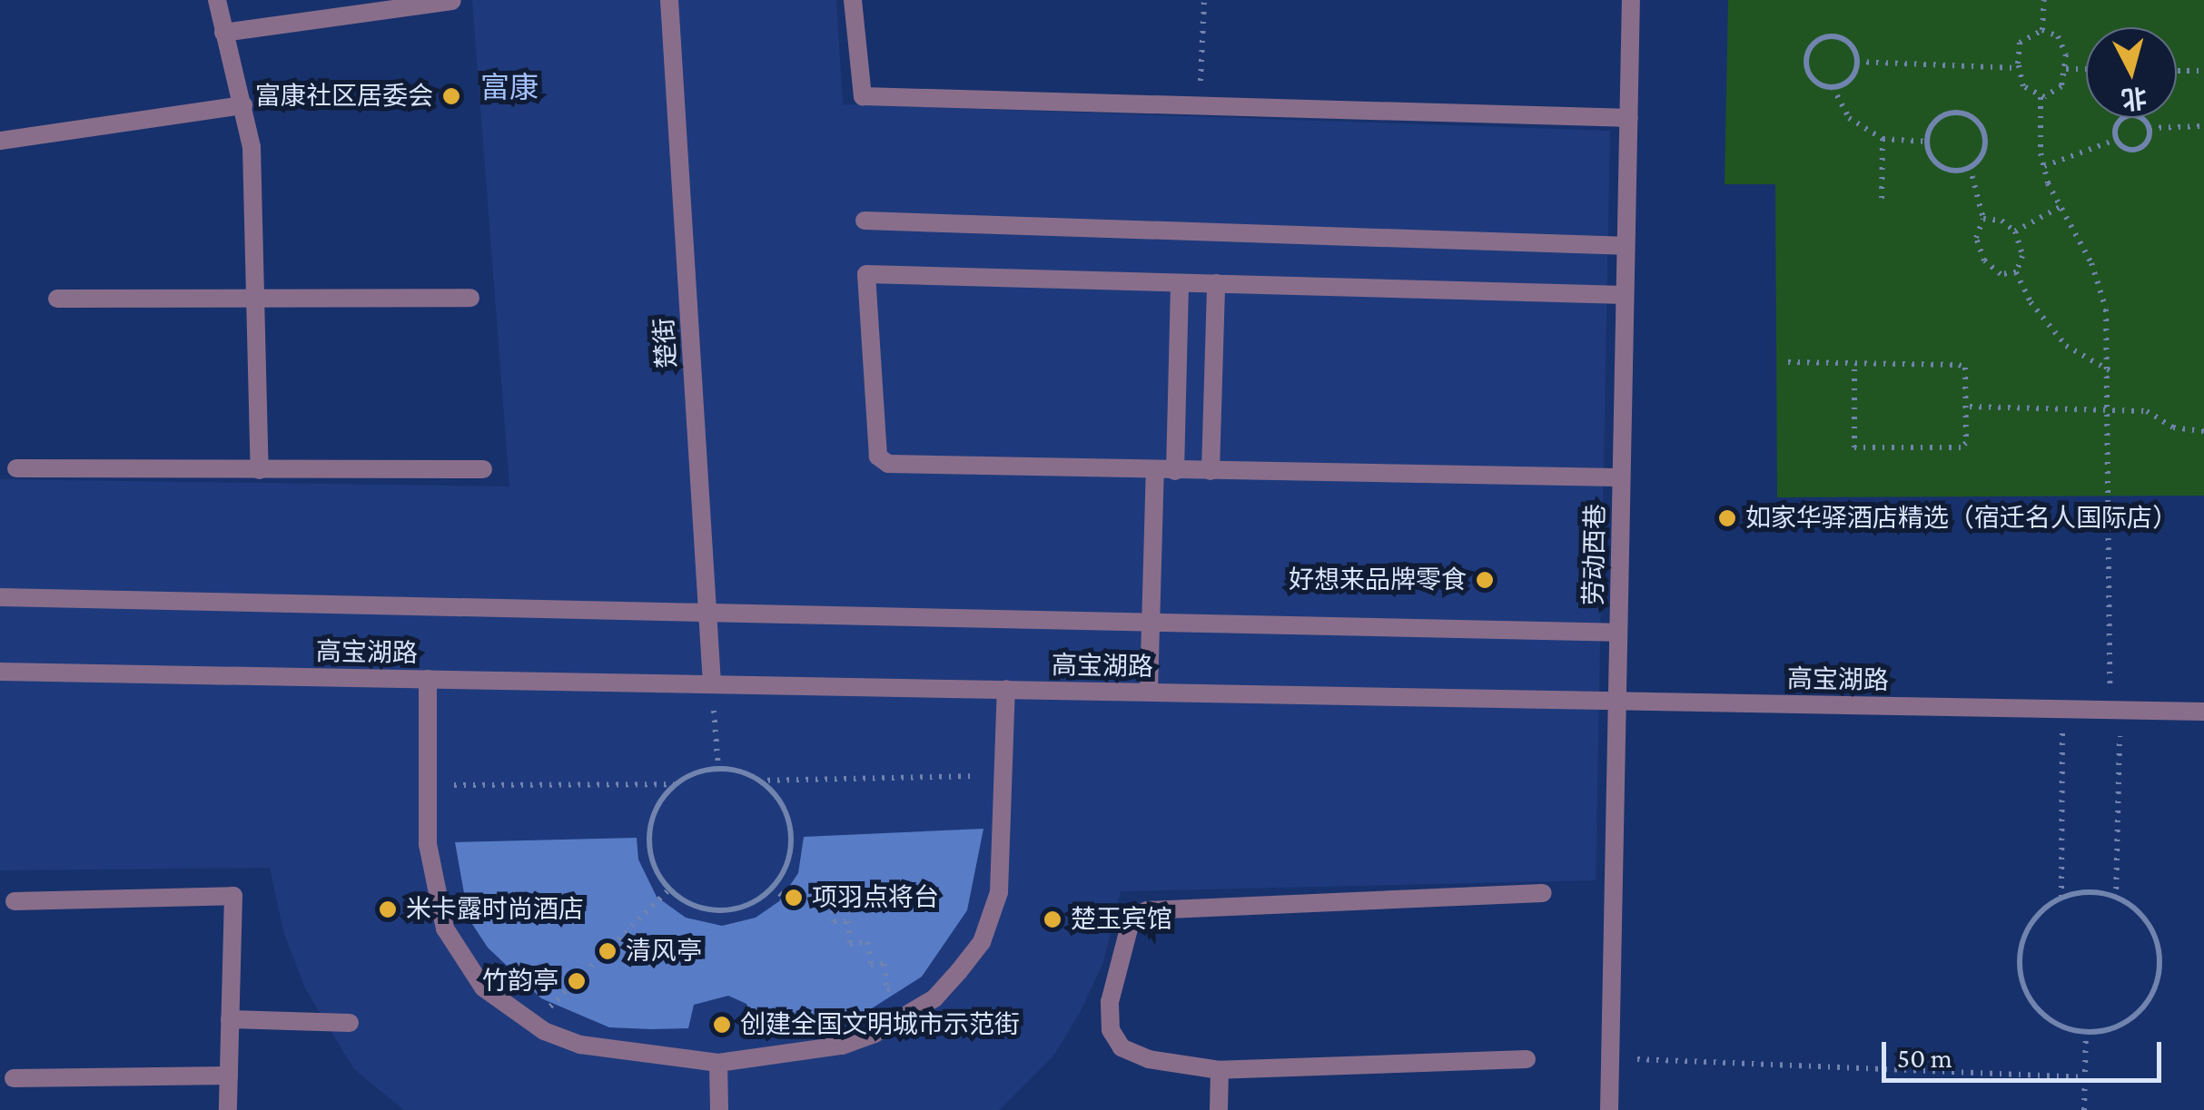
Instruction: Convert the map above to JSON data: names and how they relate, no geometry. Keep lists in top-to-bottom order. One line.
{"streets":{"street":["楚街","劳动西巷","高宝湖路"]},"crossings":[["楚街","高宝湖路"],["劳动西巷","高宝湖路"]],"districts":["富康"],"places":["富康社区居委会","如家华驿酒店精选（宿迁名人国际店）","好想来品牌零食","项羽点将台","米卡露时尚酒店","楚玉宾馆","清风亭","竹韵亭","创建全国文明城市示范街"],"scale_bar":"50 m","north":"bottom"}
